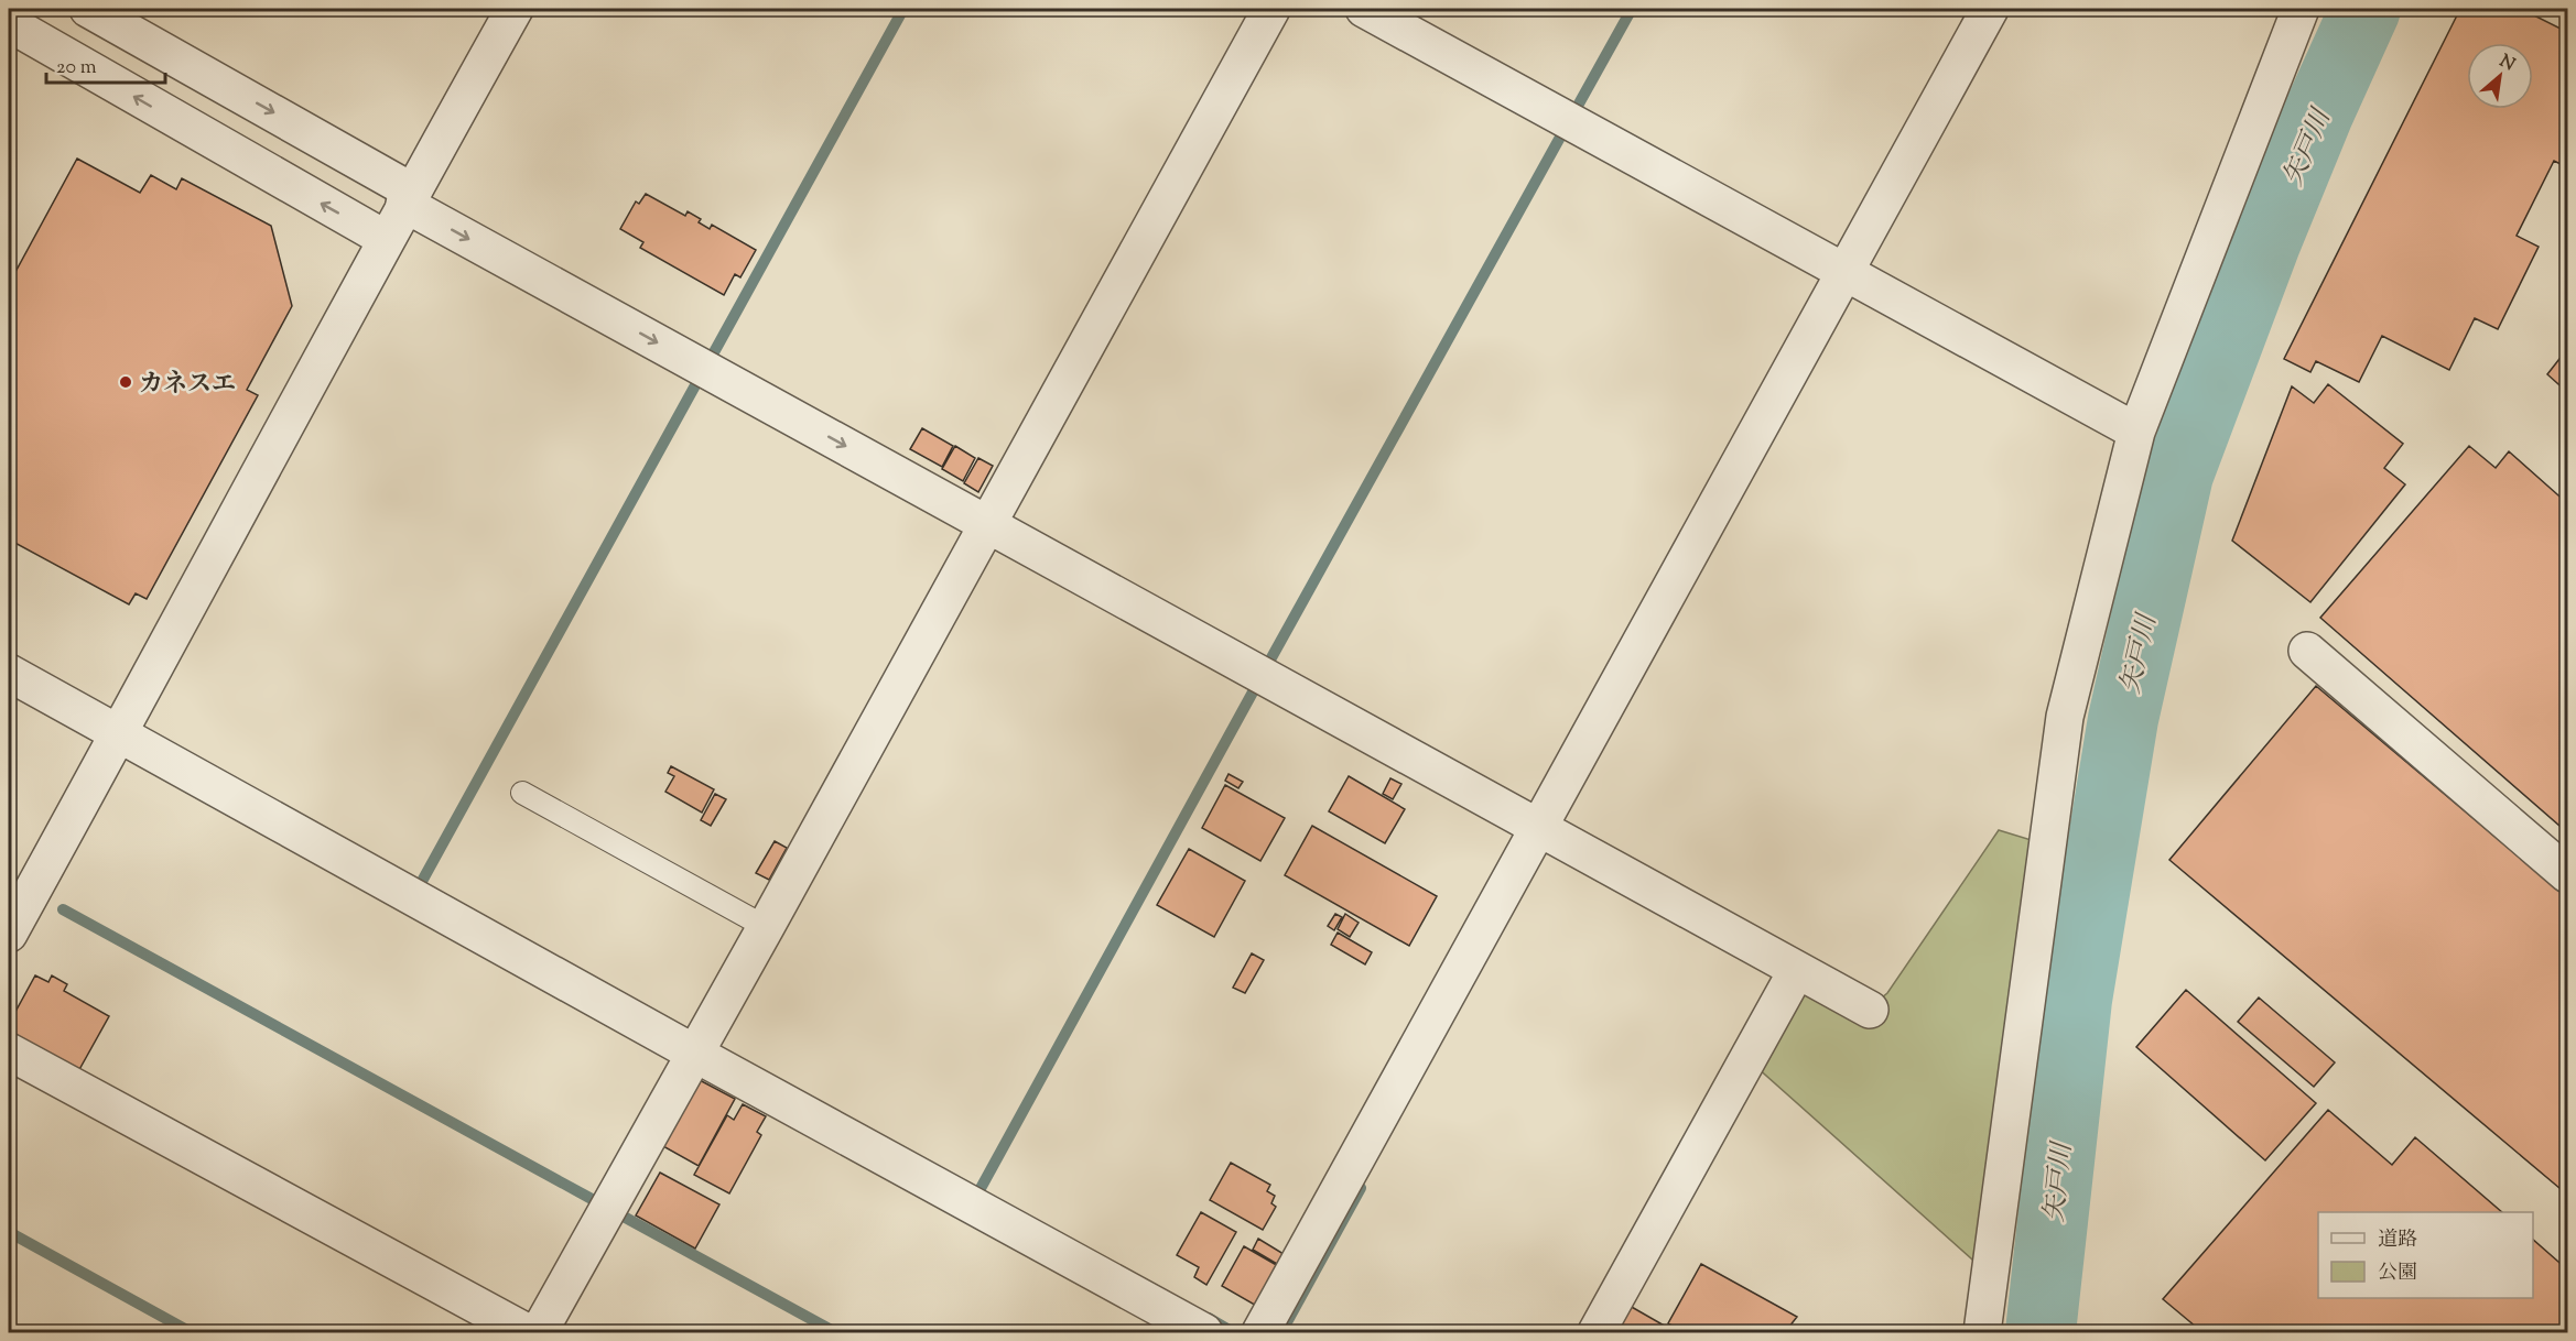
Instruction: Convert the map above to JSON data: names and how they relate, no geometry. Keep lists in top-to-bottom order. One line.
{"water":["矢戸川"],"places":["カネスエ"],"legend":["道路","公園"],"scale_bar":"20 m","north":"top right"}
